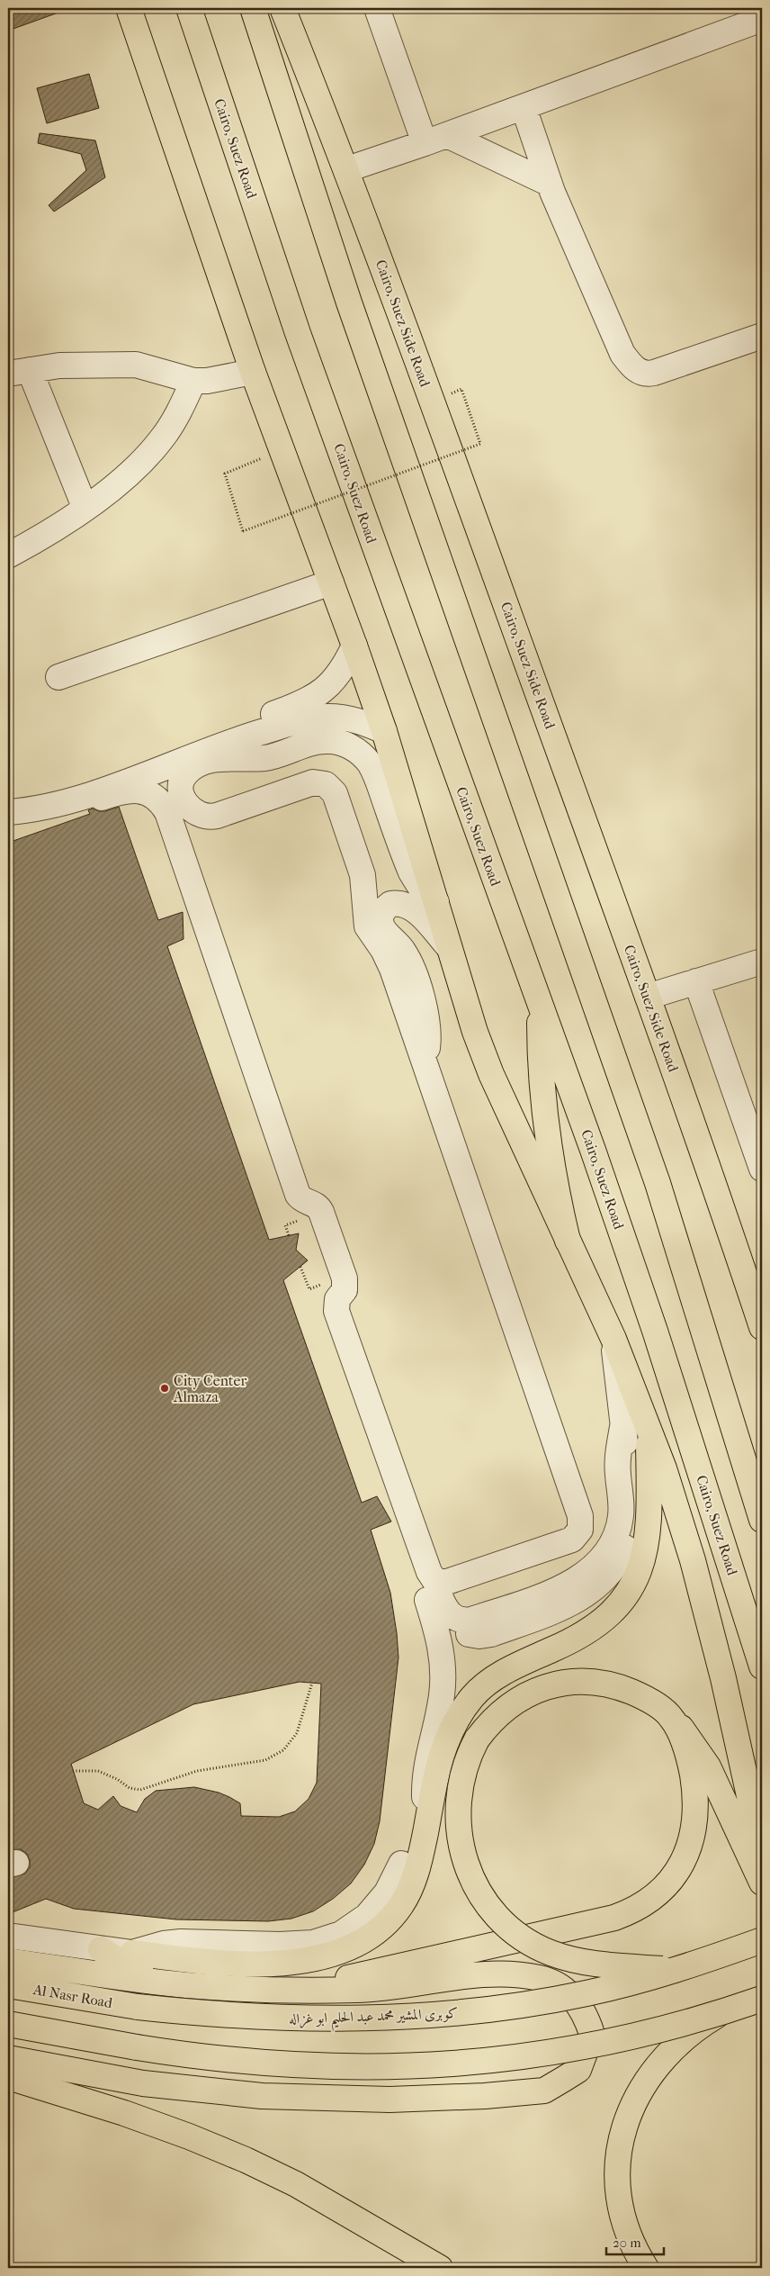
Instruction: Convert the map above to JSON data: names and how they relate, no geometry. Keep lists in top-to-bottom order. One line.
{"streets":{"main road":["Cairo, Suez Road","Cairo, Suez Side Road","Al Nasr Road","كوبرى المشير محمد عبد الحليم ابو غزاله"]},"crossings":[["Al Nasr Road","كوبرى المشير محمد عبد الحليم ابو غزاله"]],"places":["City Center Almaza"],"scale_bar":"20 m"}
